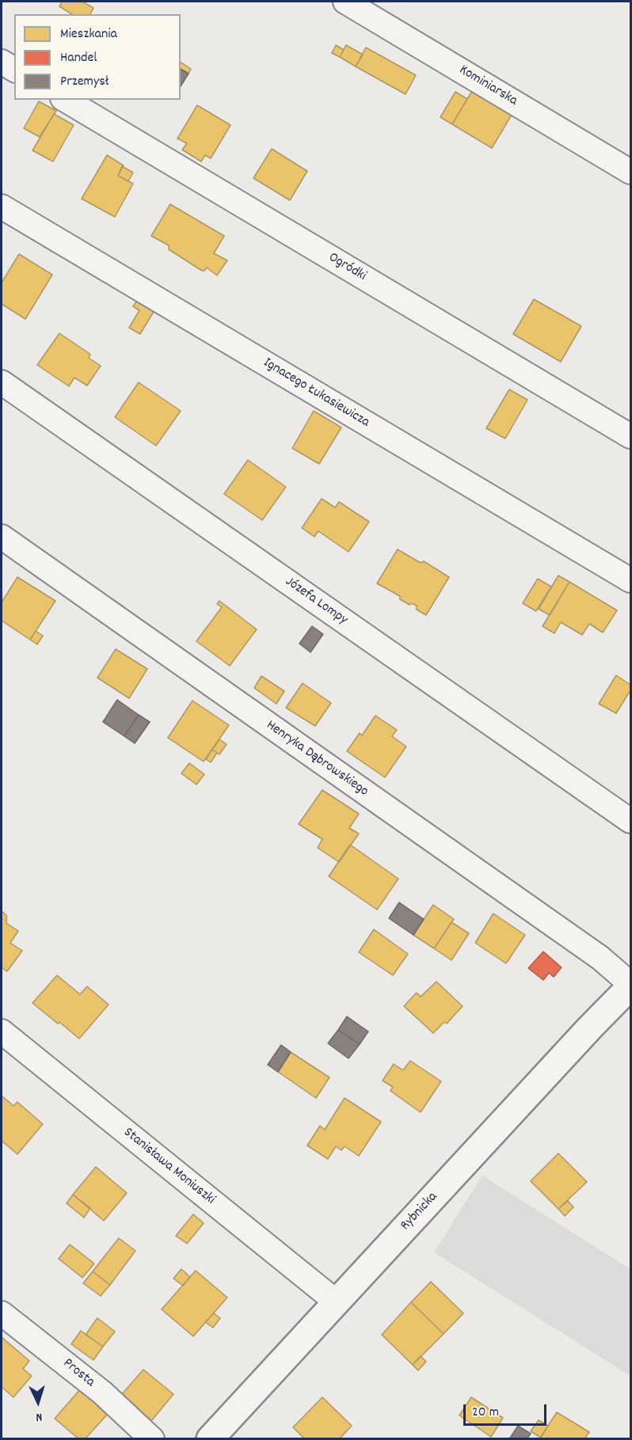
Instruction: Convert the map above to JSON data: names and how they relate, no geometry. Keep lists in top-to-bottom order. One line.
{"streets":{"main road":["Rybnicka"],"street":["Kominiarska","Ogródki","Ignacego Łukasiewicza","Józefa Lompy","Henryka Dąbrowskiego","Stanisława Moniuszki","Prosta"]},"crossings":[["Henryka Dąbrowskiego","Rybnicka"],["Stanisława Moniuszki","Rybnicka"]],"legend":["Mieszkania","Handel","Przemysł"],"scale_bar":"20 m","north":"bottom"}
